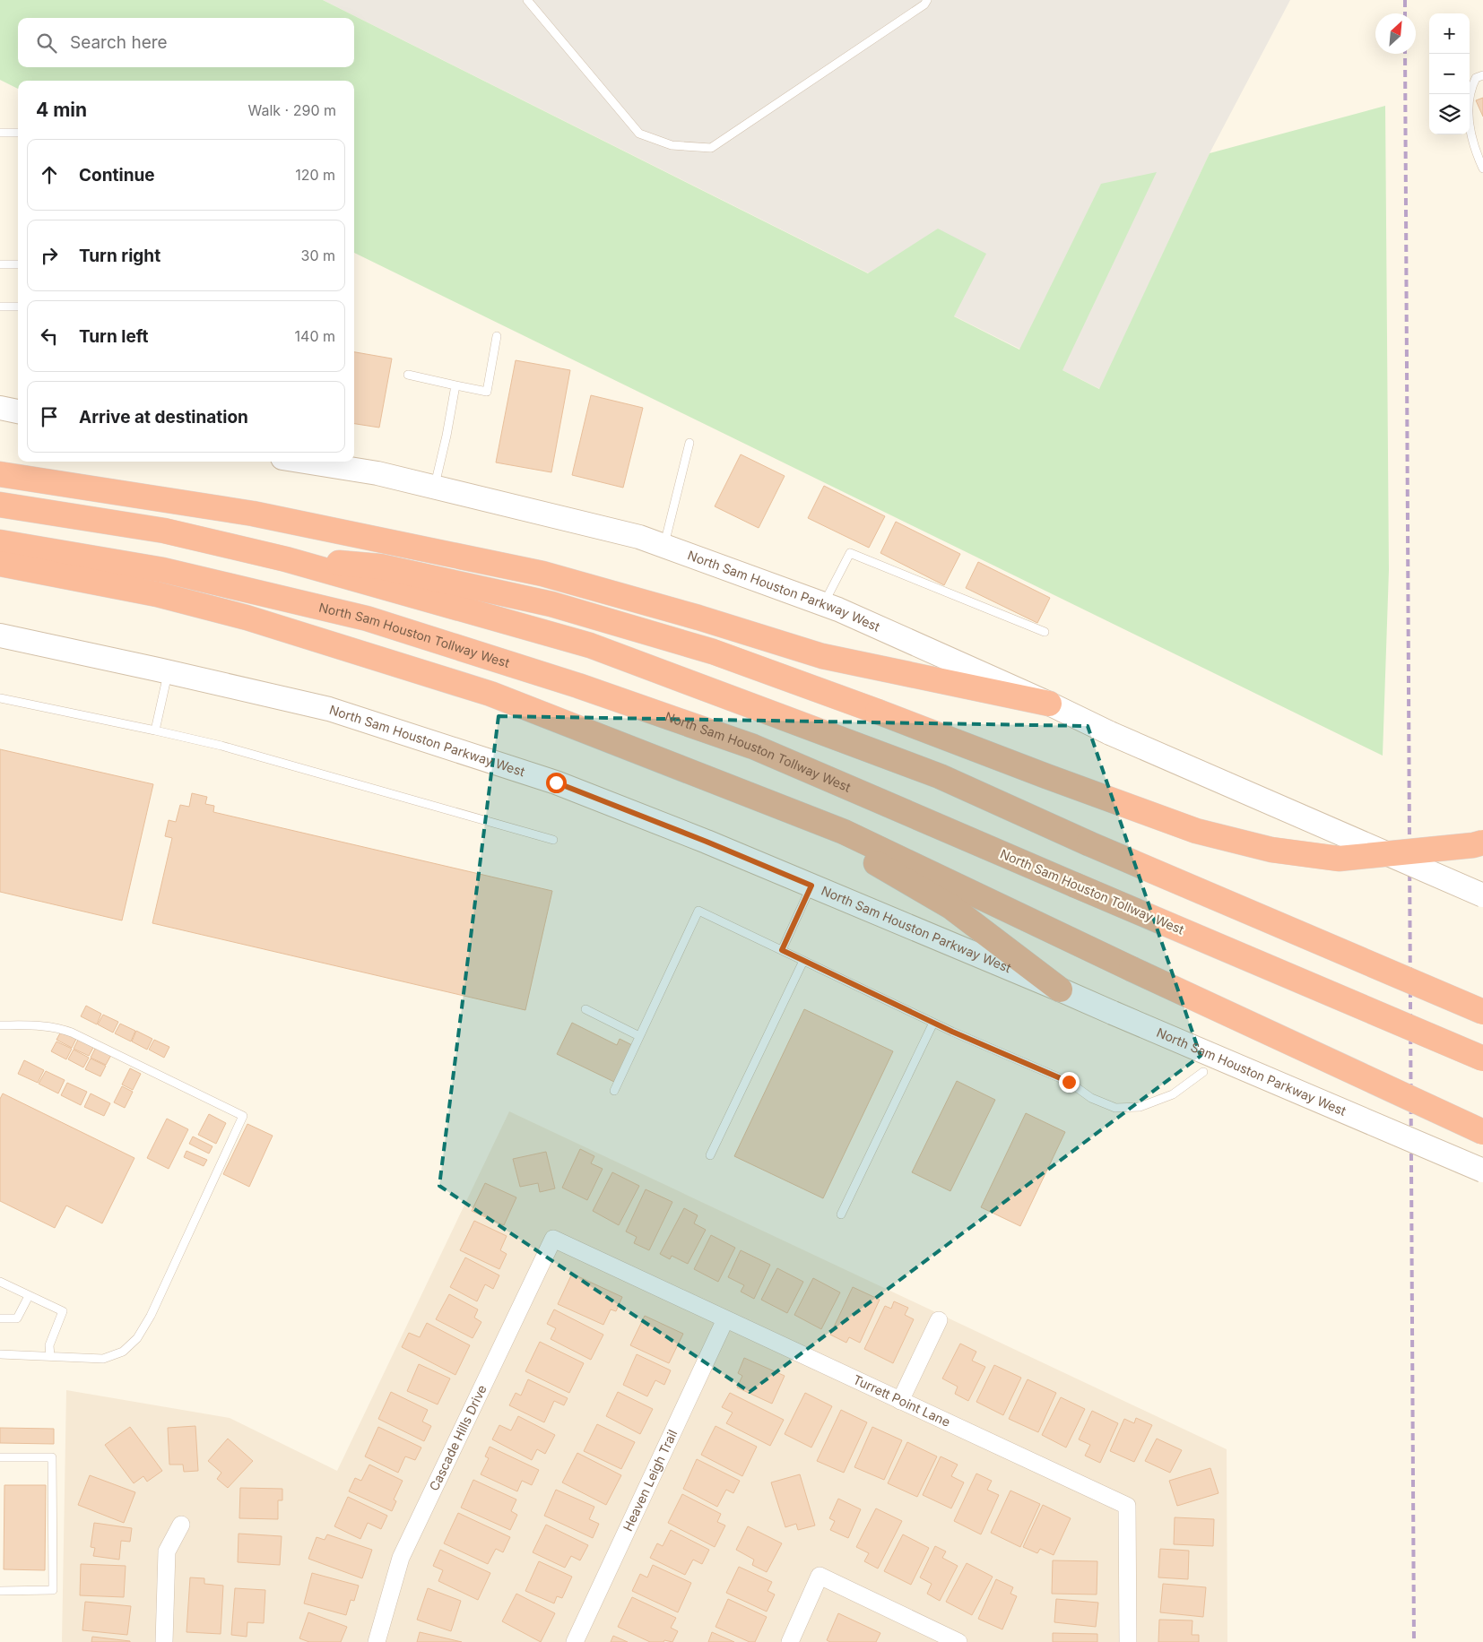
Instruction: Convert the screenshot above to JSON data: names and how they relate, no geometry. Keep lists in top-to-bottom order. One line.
{"streets":{"highway":["North Sam Houston Tollway West"],"main road":["North Sam Houston Parkway West"],"street":["Turrett Point Lane","Cascade Hills Drive","Heaven Leigh Trail"]},"crossings":[["Turrett Point Lane","Cascade Hills Drive"],["Turrett Point Lane","Heaven Leigh Trail"]],"north":"top right","page":{"map_buttons":["+","−"],"search":"Search here","heading":["4 min","Walk · 290 m"],"list":[["Continue","120 m"],["Turn right","30 m"],["Turn left","140 m"],"Arrive at destination"]}}
